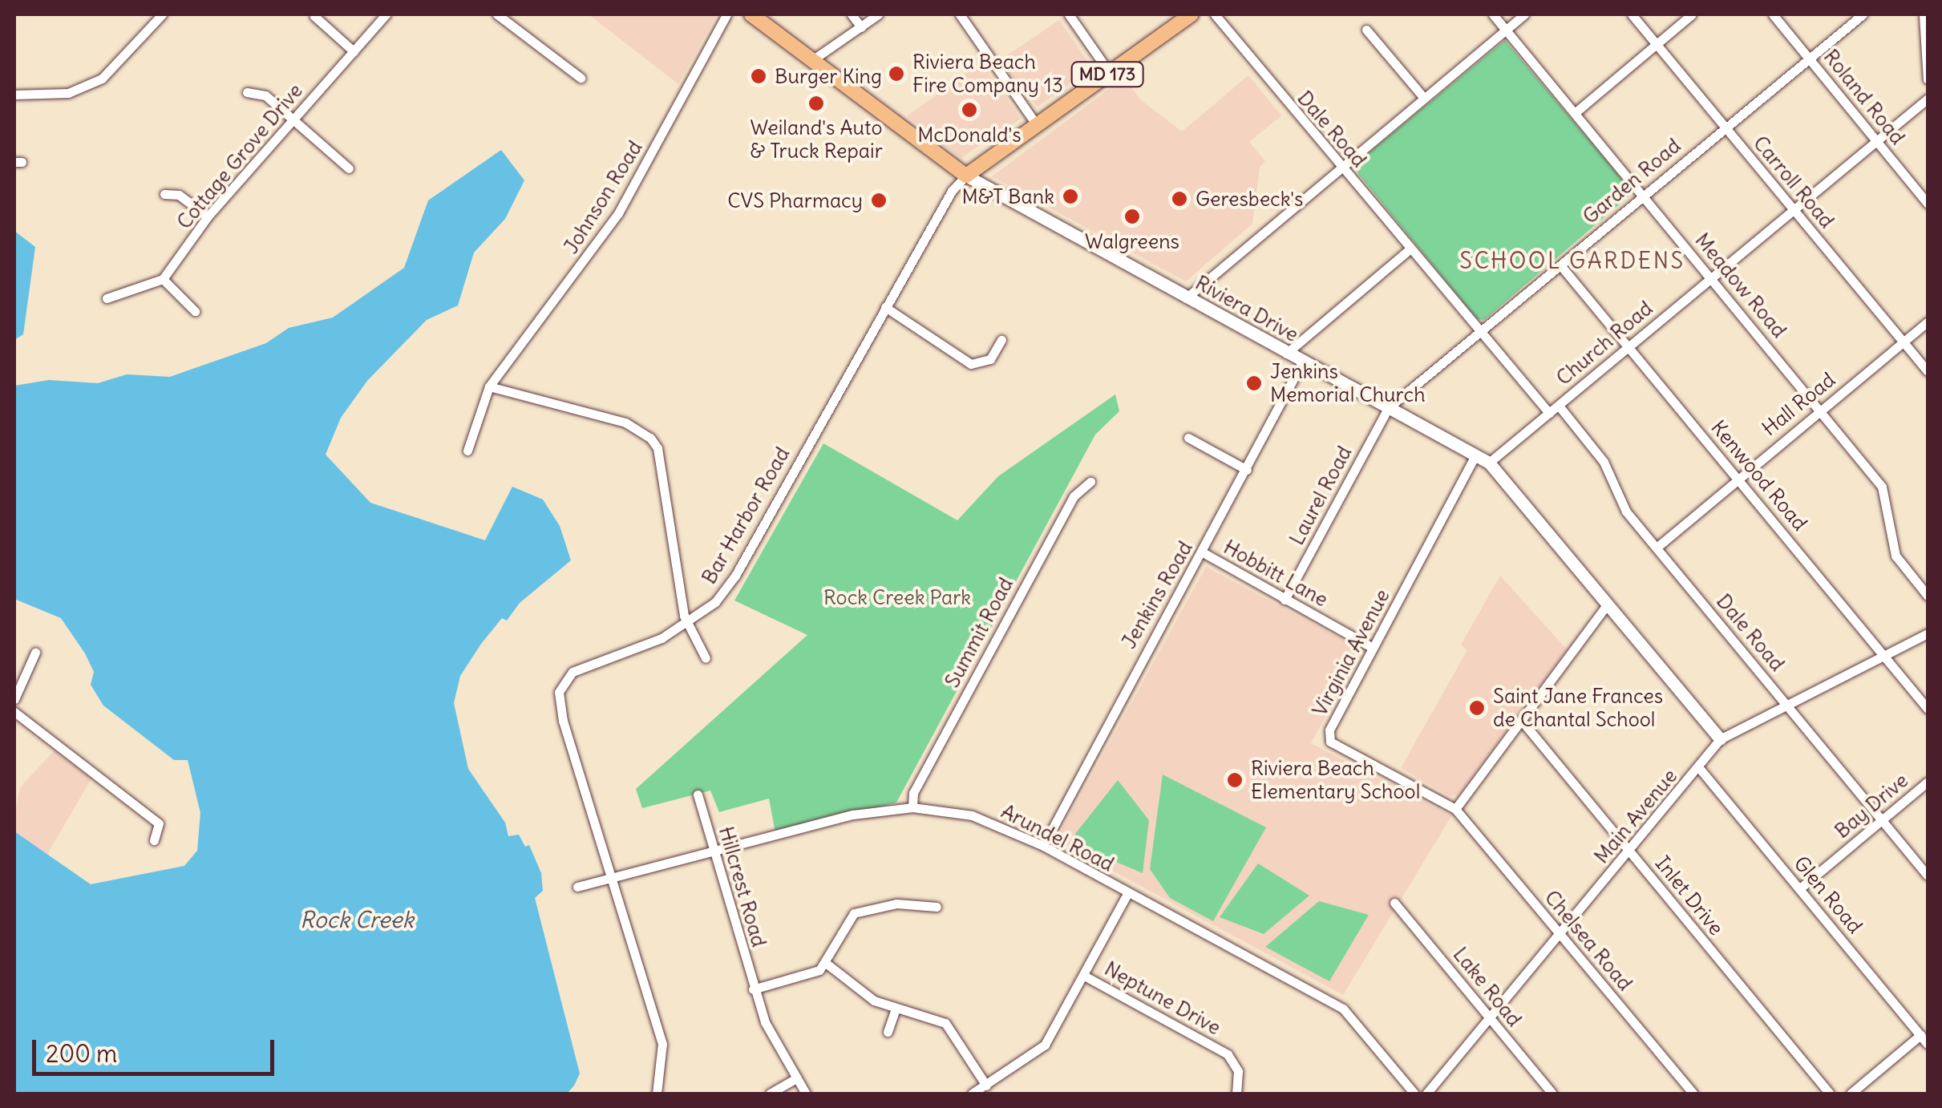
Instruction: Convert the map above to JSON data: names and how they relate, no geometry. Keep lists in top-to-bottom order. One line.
{"streets":{"main road":["MD 173"],"street":["Roland Road","Dale Road","Cottage Grove Drive","Garden Road","Carroll Road","Johnson Road","Meadow Road","Riviera Drive","Church Road","Hall Road","Kenwood Road","Laurel Road","Bar Harbor Road","Hobbitt Lane","Jenkins Road","Summit Road","Virginia Avenue","Bay Drive","Main Avenue","Arundel Road","Hillcrest Road","Glen Road","Inlet Drive","Chelsea Road","Lake Road","Neptune Drive"]},"crossings":[["MD 173","Riviera Drive"],["MD 173","Bar Harbor Road"],["Roland Road","Garden Road"],["Roland Road","Church Road"],["Dale Road","Garden Road"],["Dale Road","Church Road"],["Dale Road","Hall Road"],["Dale Road","Bay Drive"],["Garden Road","Carroll Road"],["Garden Road","Meadow Road"],["Garden Road","Riviera Drive"],["Garden Road","Kenwood Road"],["Garden Road","Laurel Road"],["Carroll Road","Church Road"],["Carroll Road","Hall Road"],["Meadow Road","Church Road"],["Meadow Road","Hall Road"],["Riviera Drive","Church Road"],["Riviera Drive","Laurel Road"],["Riviera Drive","Bar Harbor Road"],["Riviera Drive","Jenkins Road"],["Riviera Drive","Virginia Avenue"],["Riviera Drive","Main Avenue"],["Church Road","Kenwood Road"],["Hall Road","Kenwood Road"],["Laurel Road","Hobbitt Lane"],["Bar Harbor Road","Arundel Road"],["Hobbitt Lane","Jenkins Road"],["Hobbitt Lane","Virginia Avenue"],["Jenkins Road","Arundel Road"],["Summit Road","Arundel Road"],["Virginia Avenue","Chelsea Road"],["Bay Drive","Glen Road"],["Main Avenue","Glen Road"],["Main Avenue","Inlet Drive"],["Main Avenue","Chelsea Road"],["Main Avenue","Lake Road"],["Arundel Road","Hillcrest Road"]],"districts":["SCHOOL GARDENS"],"water":["Rock Creek"],"parks":["Rock Creek Park"],"places":["Riviera Beach Fire Company 13","Burger King","Weiland's Auto & Truck Repair","McDonald's","M&T Bank","Geresbeck's","CVS Pharmacy","Walgreens","Jenkins Memorial Church","Saint Jane Frances de Chantal School","Riviera Beach Elementary School"],"scale_bar":"200 m"}
